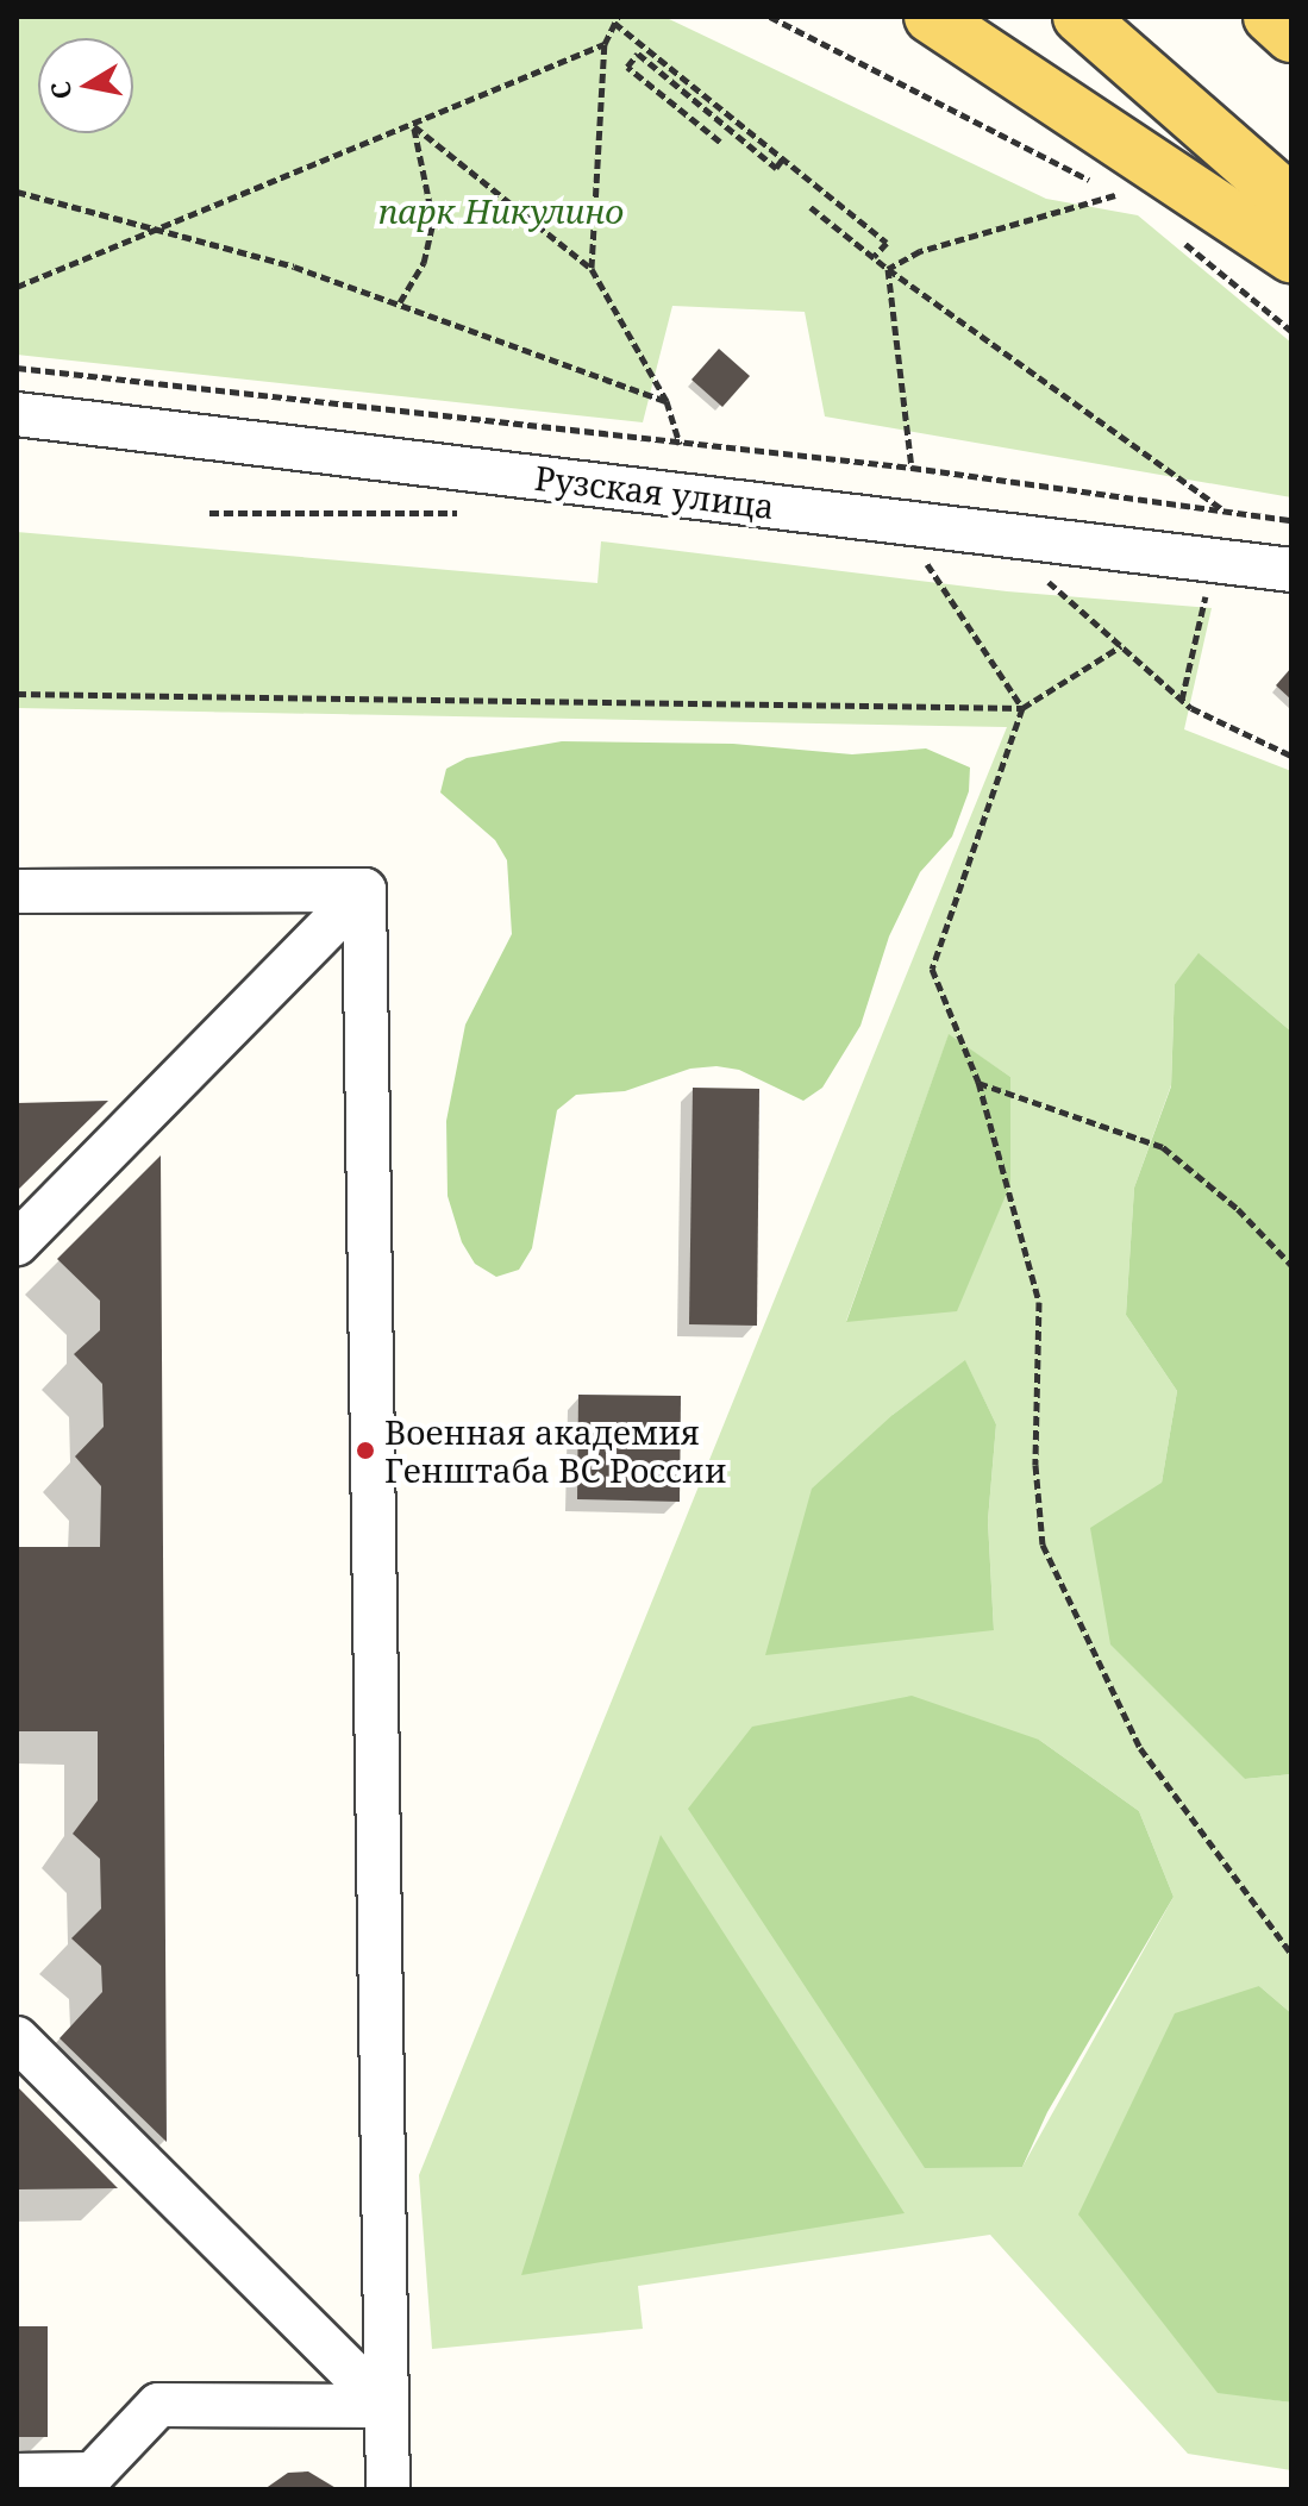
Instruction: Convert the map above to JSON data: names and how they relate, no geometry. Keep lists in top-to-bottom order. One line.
{"streets":{"street":["Рузская улица"]},"parks":["парк Никулино"],"places":["Военная академия Генштаба ВС России"],"north":"left"}
